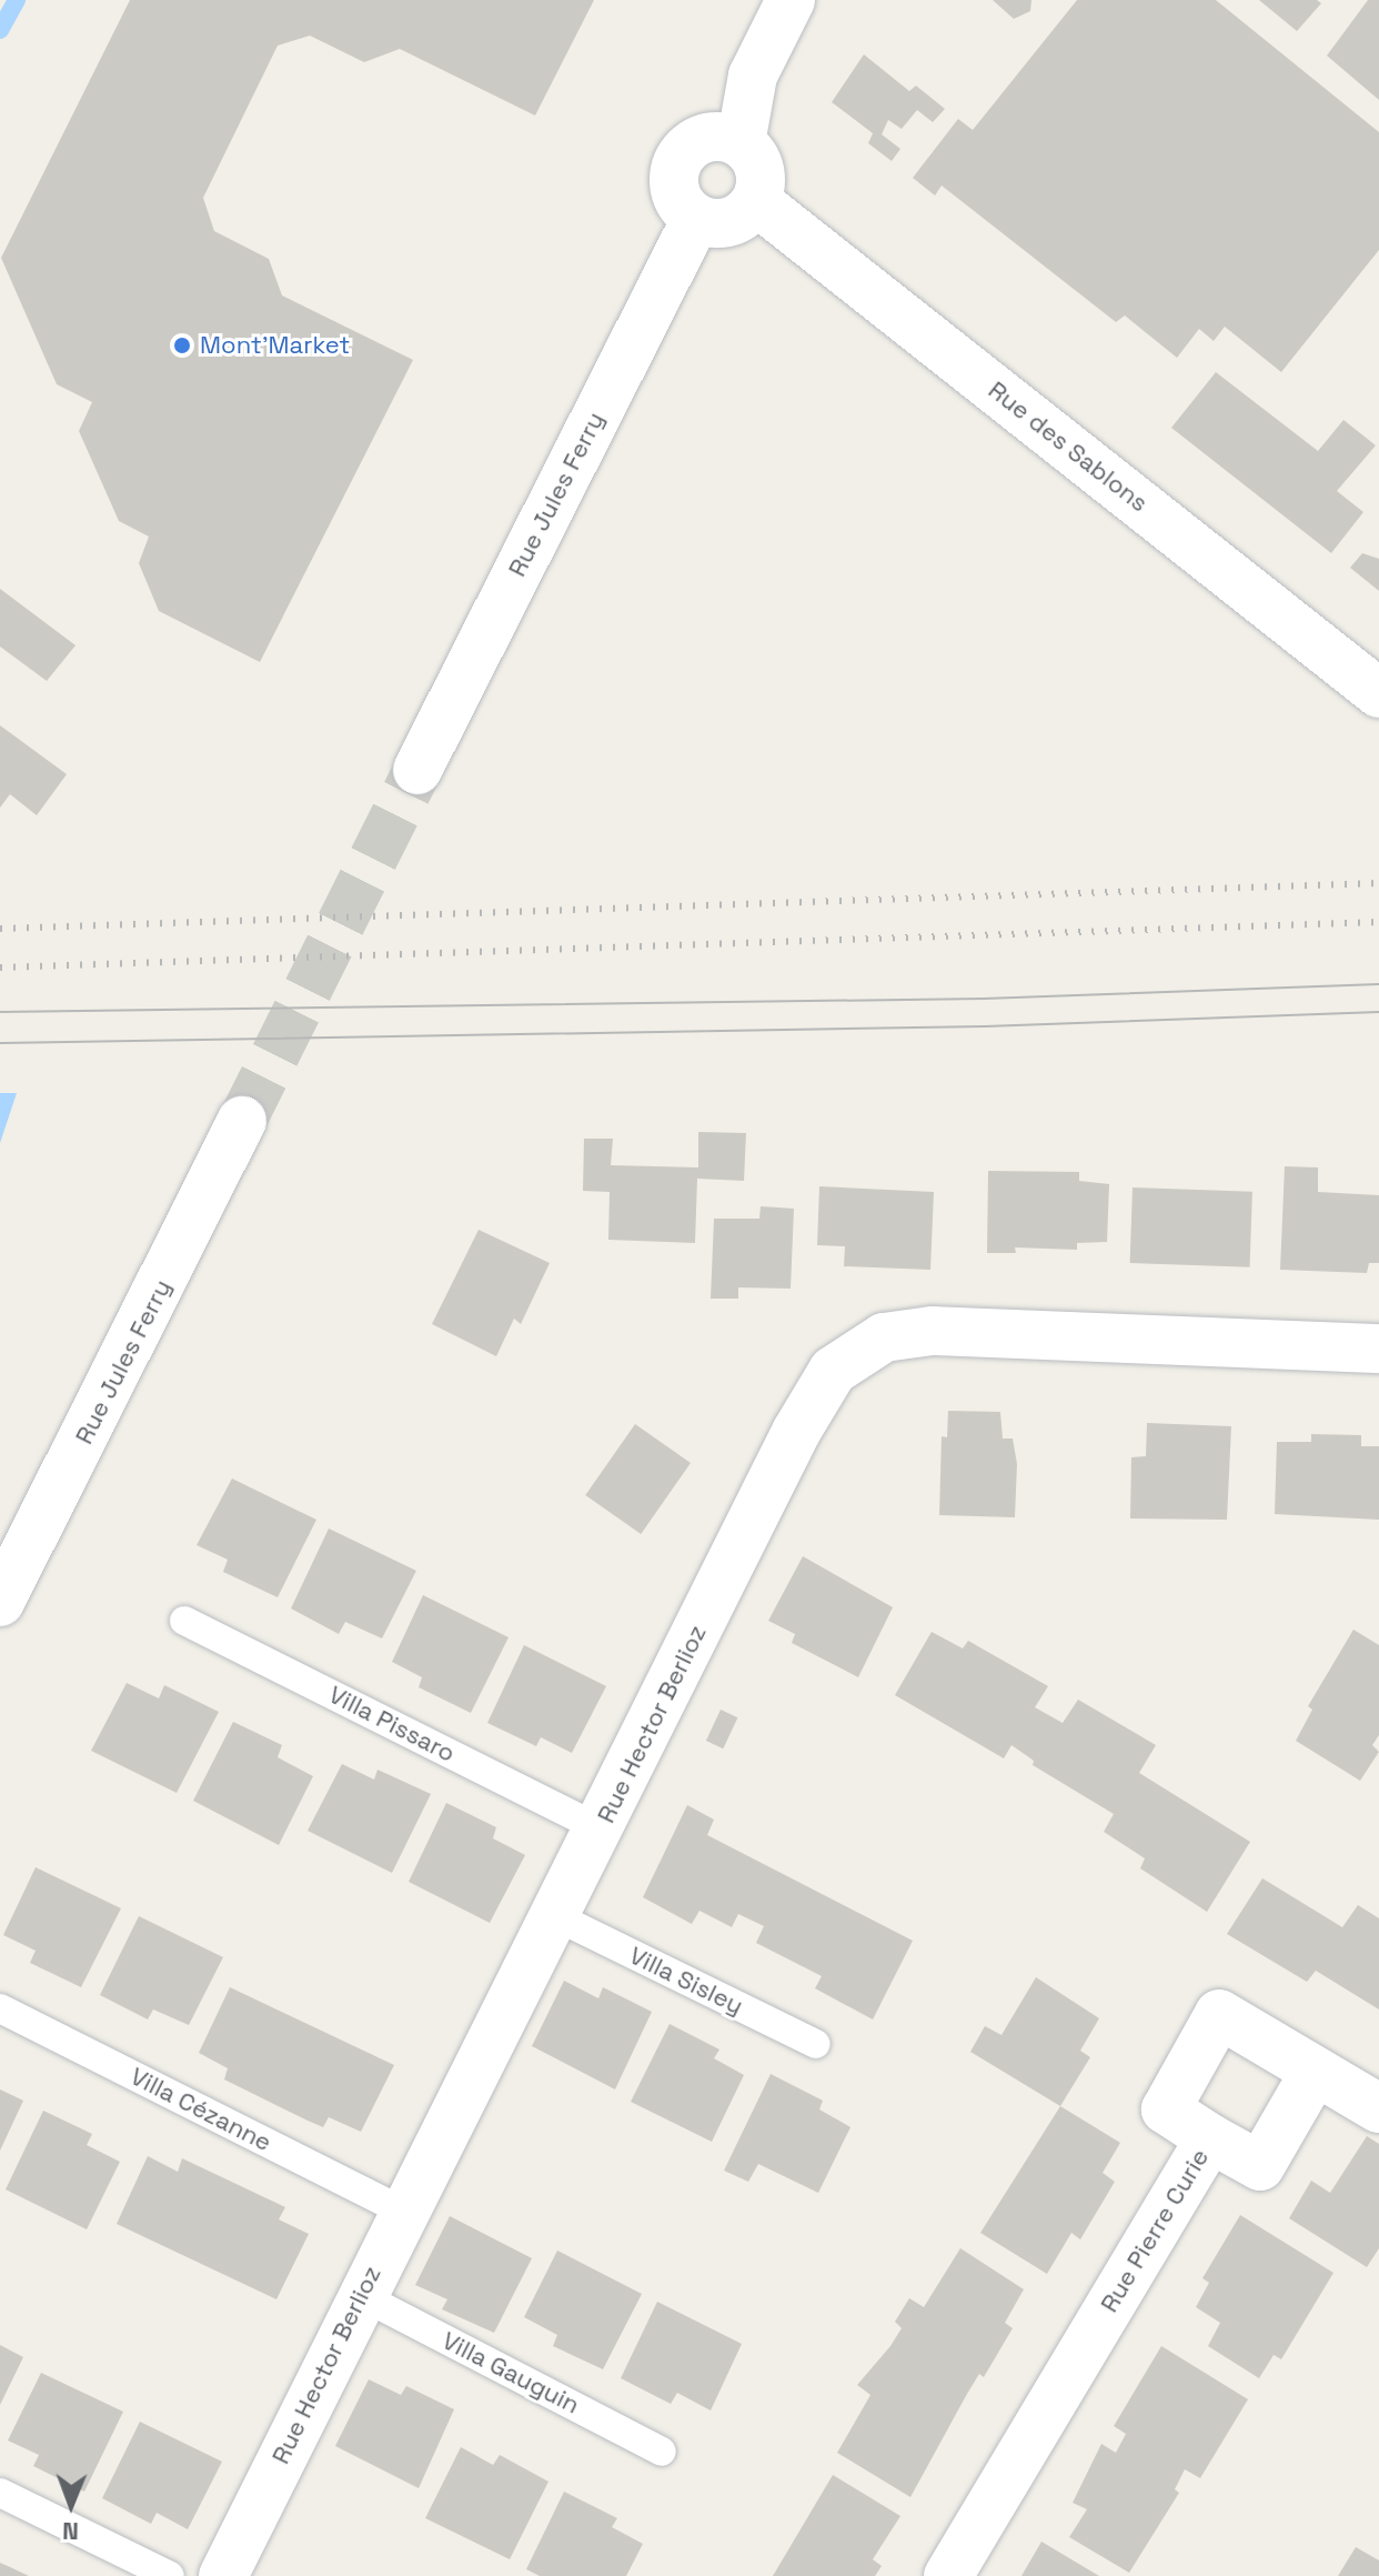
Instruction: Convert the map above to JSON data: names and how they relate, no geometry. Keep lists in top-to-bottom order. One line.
{"streets":{"street":["Rue des Sablons","Rue Jules Ferry","Rue Hector Berlioz","Rue Pierre Curie"],"lane":["Villa Pissaro","Villa Sisley","Villa Cézanne","Villa Gauguin"]},"crossings":[["Rue des Sablons","Rue Jules Ferry"],["Villa Pissaro","Rue Hector Berlioz"],["Rue Hector Berlioz","Villa Sisley"],["Rue Hector Berlioz","Villa Cézanne"],["Rue Hector Berlioz","Villa Gauguin"]],"places":["Mont'Market"],"north":"bottom"}
